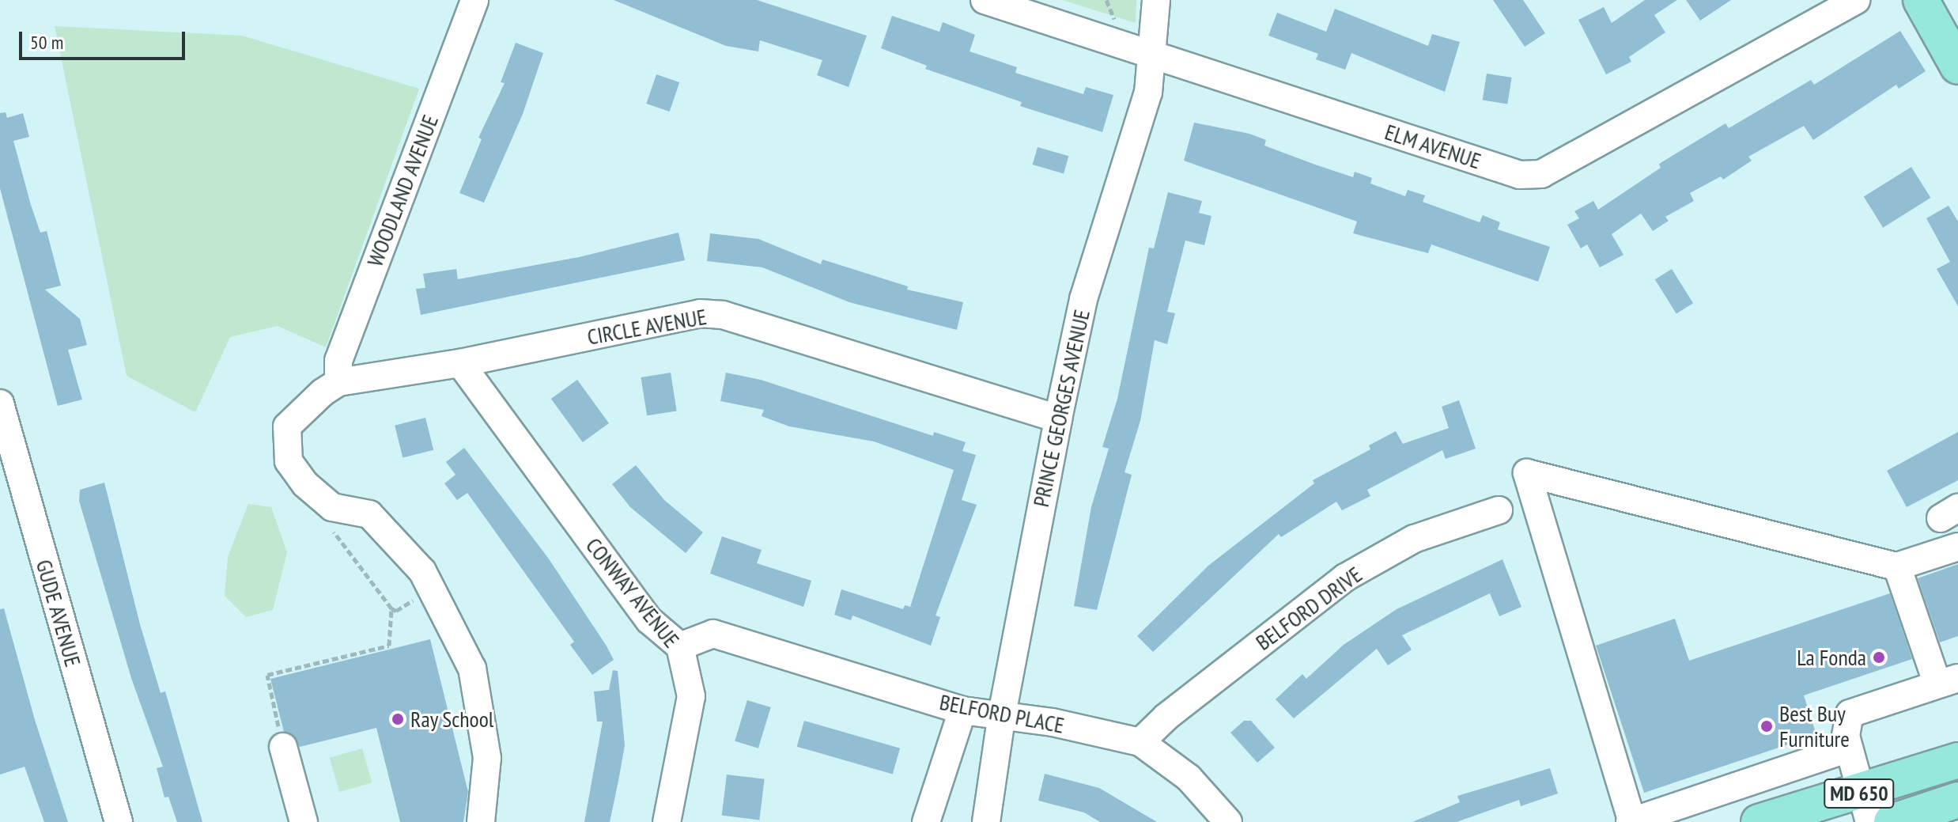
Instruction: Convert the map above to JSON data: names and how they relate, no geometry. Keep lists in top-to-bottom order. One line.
{"streets":{"main road":["MD 650"],"street":["ELM AVENUE","WOODLAND AVENUE","CIRCLE AVENUE","PRINCE GEORGES AVENUE","CONWAY AVENUE","BELFORD DRIVE","GUDE AVENUE","BELFORD PLACE"]},"crossings":[["ELM AVENUE","PRINCE GEORGES AVENUE"],["WOODLAND AVENUE","CIRCLE AVENUE"],["CIRCLE AVENUE","PRINCE GEORGES AVENUE"],["CIRCLE AVENUE","CONWAY AVENUE"],["PRINCE GEORGES AVENUE","BELFORD PLACE"],["CONWAY AVENUE","BELFORD PLACE"],["BELFORD DRIVE","BELFORD PLACE"]],"places":["La Fonda","Ray School","Best Buy Furniture"],"scale_bar":"50 m"}
